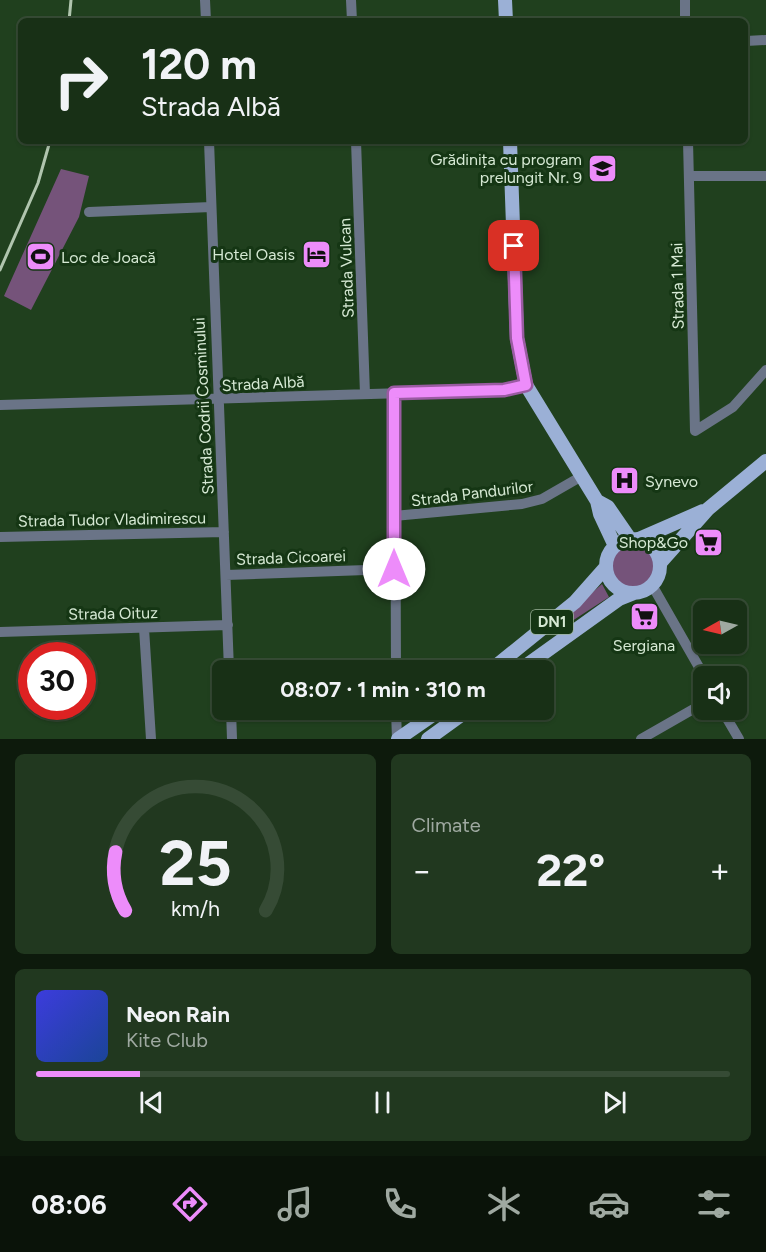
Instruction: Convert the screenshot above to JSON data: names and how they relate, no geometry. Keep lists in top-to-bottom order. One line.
{"streets":{"main road":["DN1"],"street":["Strada Vulcan","Strada 1 Mai","Strada Albă","Strada Codrii Cosminului","Strada Pandurilor","Strada Tudor Vladimirescu","Strada Cicoarei","Strada Oituz"]},"crossings":[["Strada Vulcan","Strada Albă"],["Strada Albă","Strada Codrii Cosminului"],["Strada Codrii Cosminului","Strada Tudor Vladimirescu"],["Strada Codrii Cosminului","Strada Cicoarei"],["Strada Codrii Cosminului","Strada Oituz"]],"places":{"school or university":["Grădinița cu program prelungit Nr. 9"],"hotel":["Hotel Oasis"],"sports":["Loc de Joacă"],"hospital":["Synevo"],"supermarket":["Shop&Go","Sergiana"]},"north":"left","page":{"turn":["120 m","Strada Albă"],"limit":"30","trip":"08:07 · 1 min · 310 m","tile":"Climate","heat":["−","22°","+"],"song":["Neon Rain","Kite Club"],"tabs":"08:06","gauge":["25","km/h"]}}
